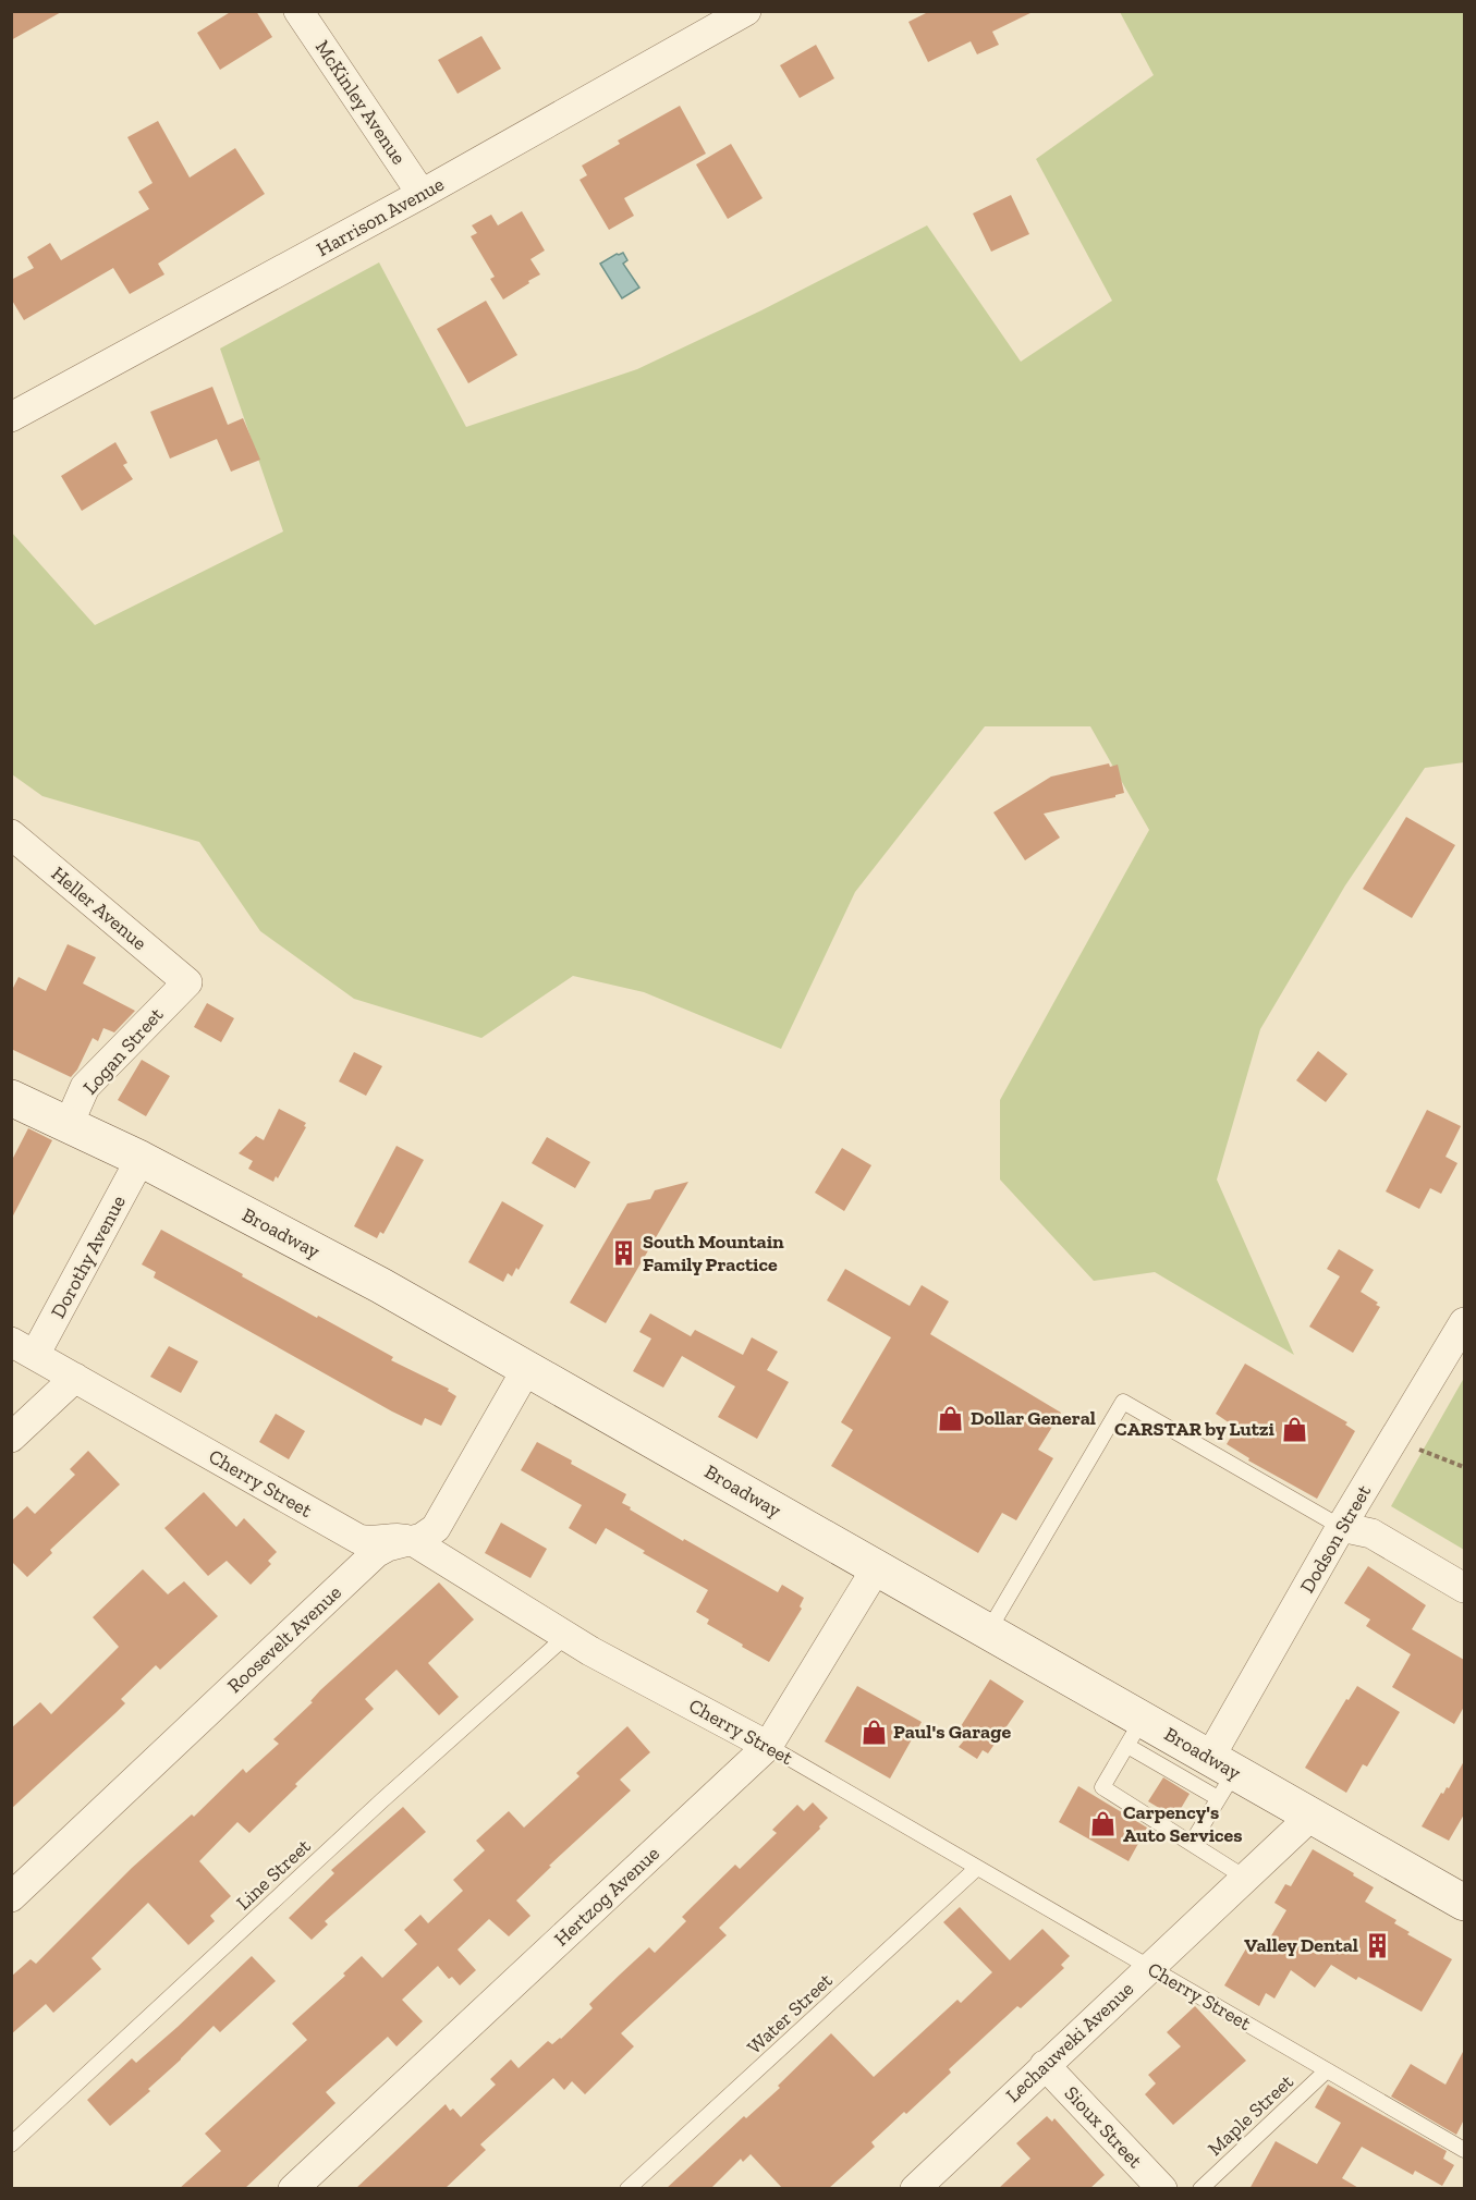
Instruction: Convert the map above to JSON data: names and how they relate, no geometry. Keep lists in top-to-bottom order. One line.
{"streets":{"main road":["Broadway"],"street":["McKinley Avenue","Harrison Avenue","Heller Avenue","Logan Street","Dorothy Avenue","Cherry Street","Dodson Street","Roosevelt Avenue","Hertzog Avenue","Lechauweki Avenue","Sioux Street"],"lane":["Line Street","Water Street","Maple Street"]},"crossings":[["McKinley Avenue","Harrison Avenue"],["Heller Avenue","Logan Street"],["Logan Street","Broadway"],["Broadway","Dorothy Avenue"],["Broadway","Dodson Street"],["Broadway","Roosevelt Avenue"],["Broadway","Hertzog Avenue"],["Broadway","Lechauweki Avenue"],["Dorothy Avenue","Cherry Street"],["Cherry Street","Roosevelt Avenue"],["Cherry Street","Line Street"],["Cherry Street","Hertzog Avenue"],["Cherry Street","Water Street"],["Cherry Street","Lechauweki Avenue"],["Cherry Street","Maple Street"],["Lechauweki Avenue","Sioux Street"]],"places":{"building":["South Mountain Family Practice","Valley Dental"],"shop":["Dollar General","CARSTAR by Lutzi","Paul's Garage","Carpency's Auto Services"]}}
